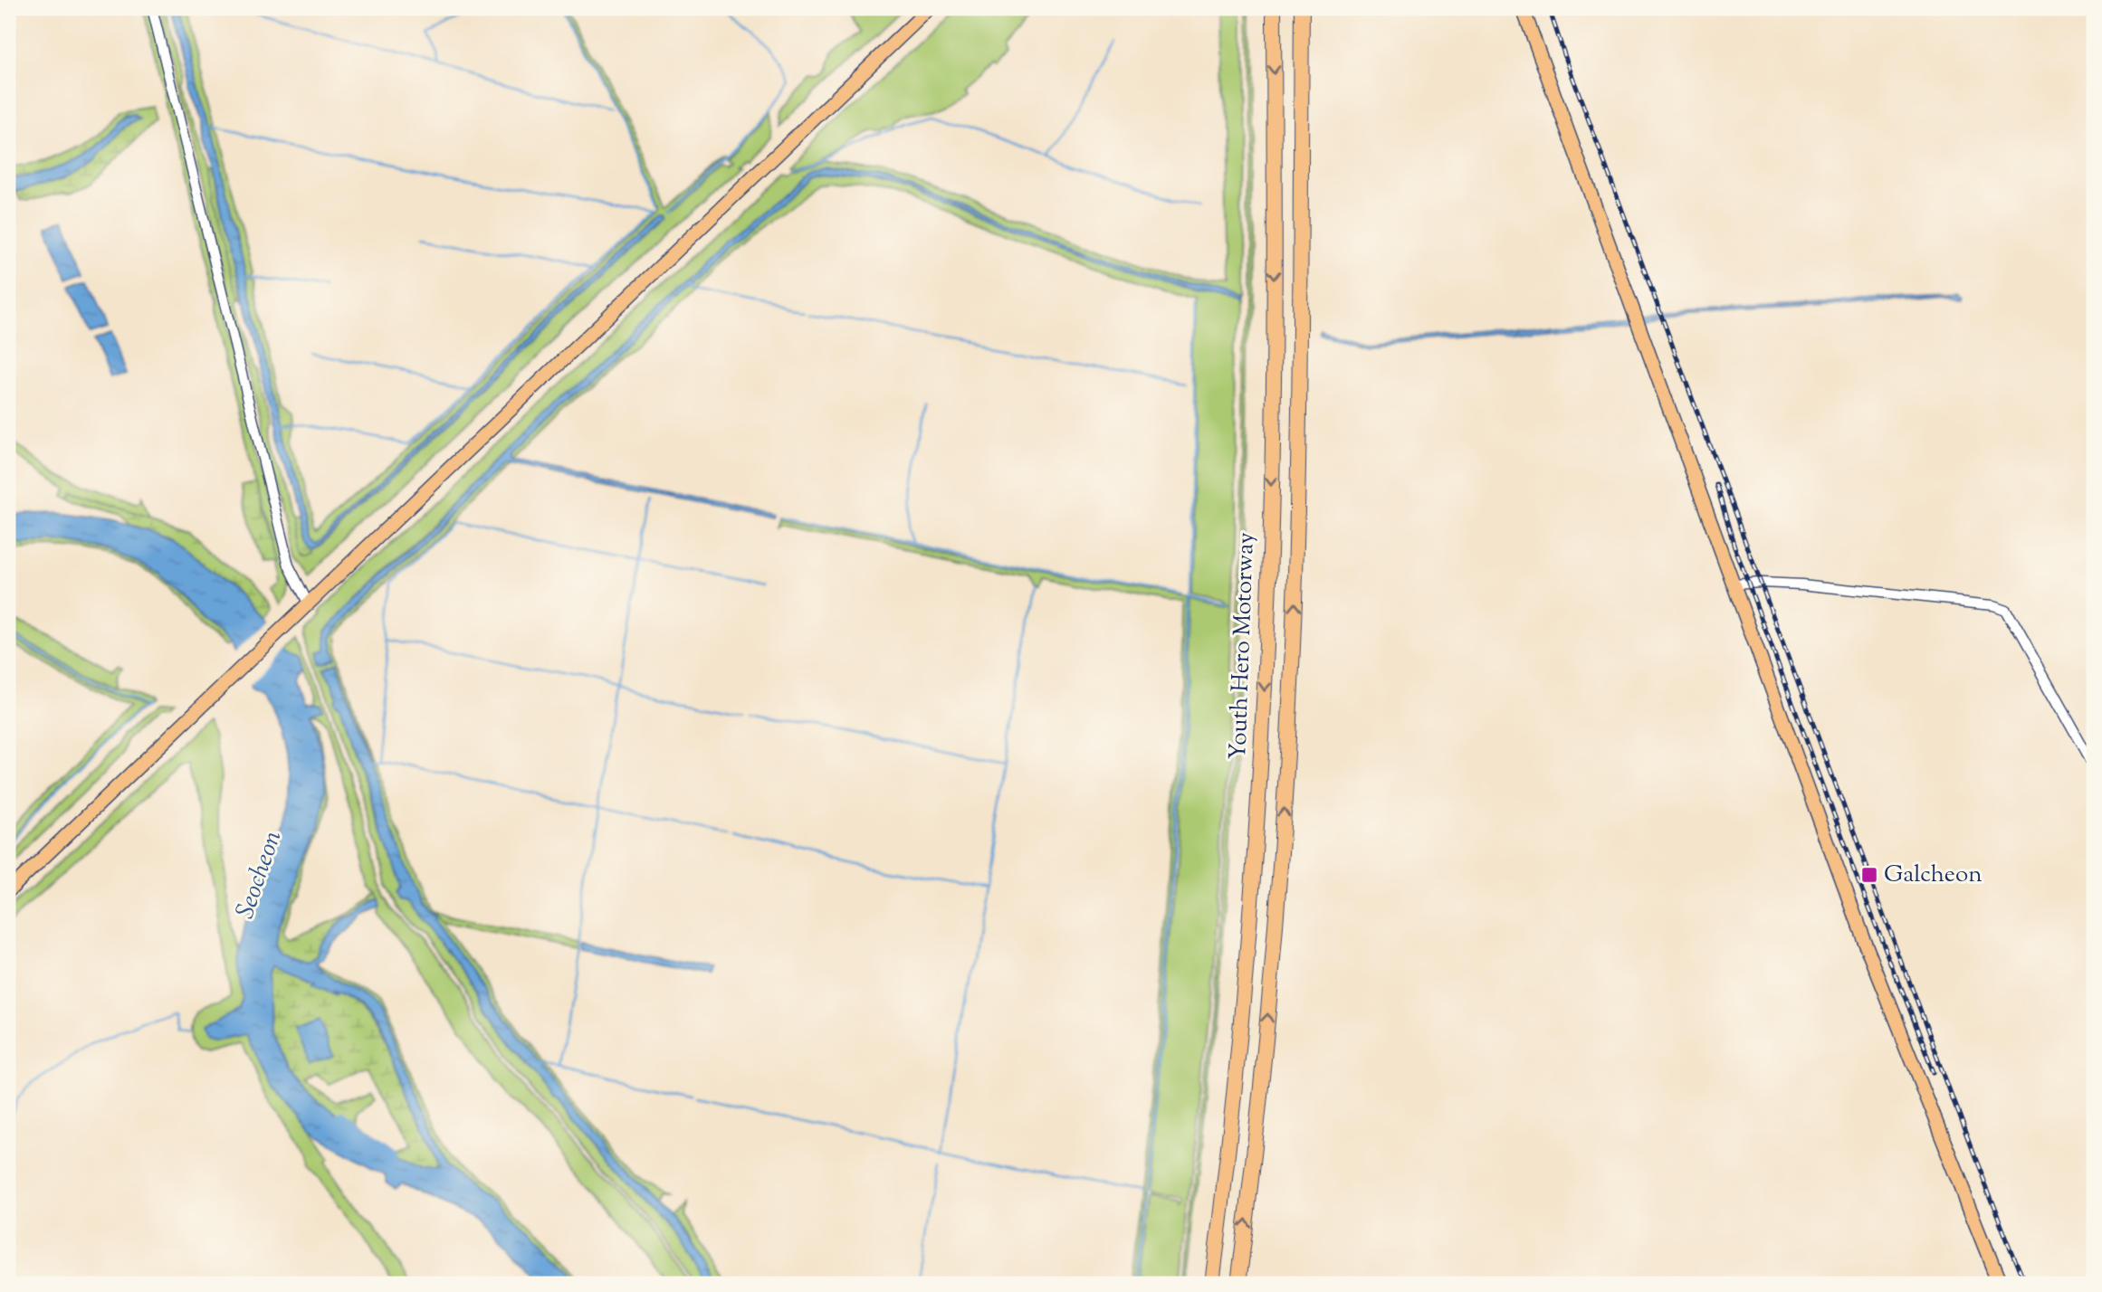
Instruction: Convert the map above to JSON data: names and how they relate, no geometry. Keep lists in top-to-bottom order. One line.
{"streets":{"highway":["Youth Hero Motorway"]},"water":["Seocheon"],"places":{"transit":["Galcheon"]}}
